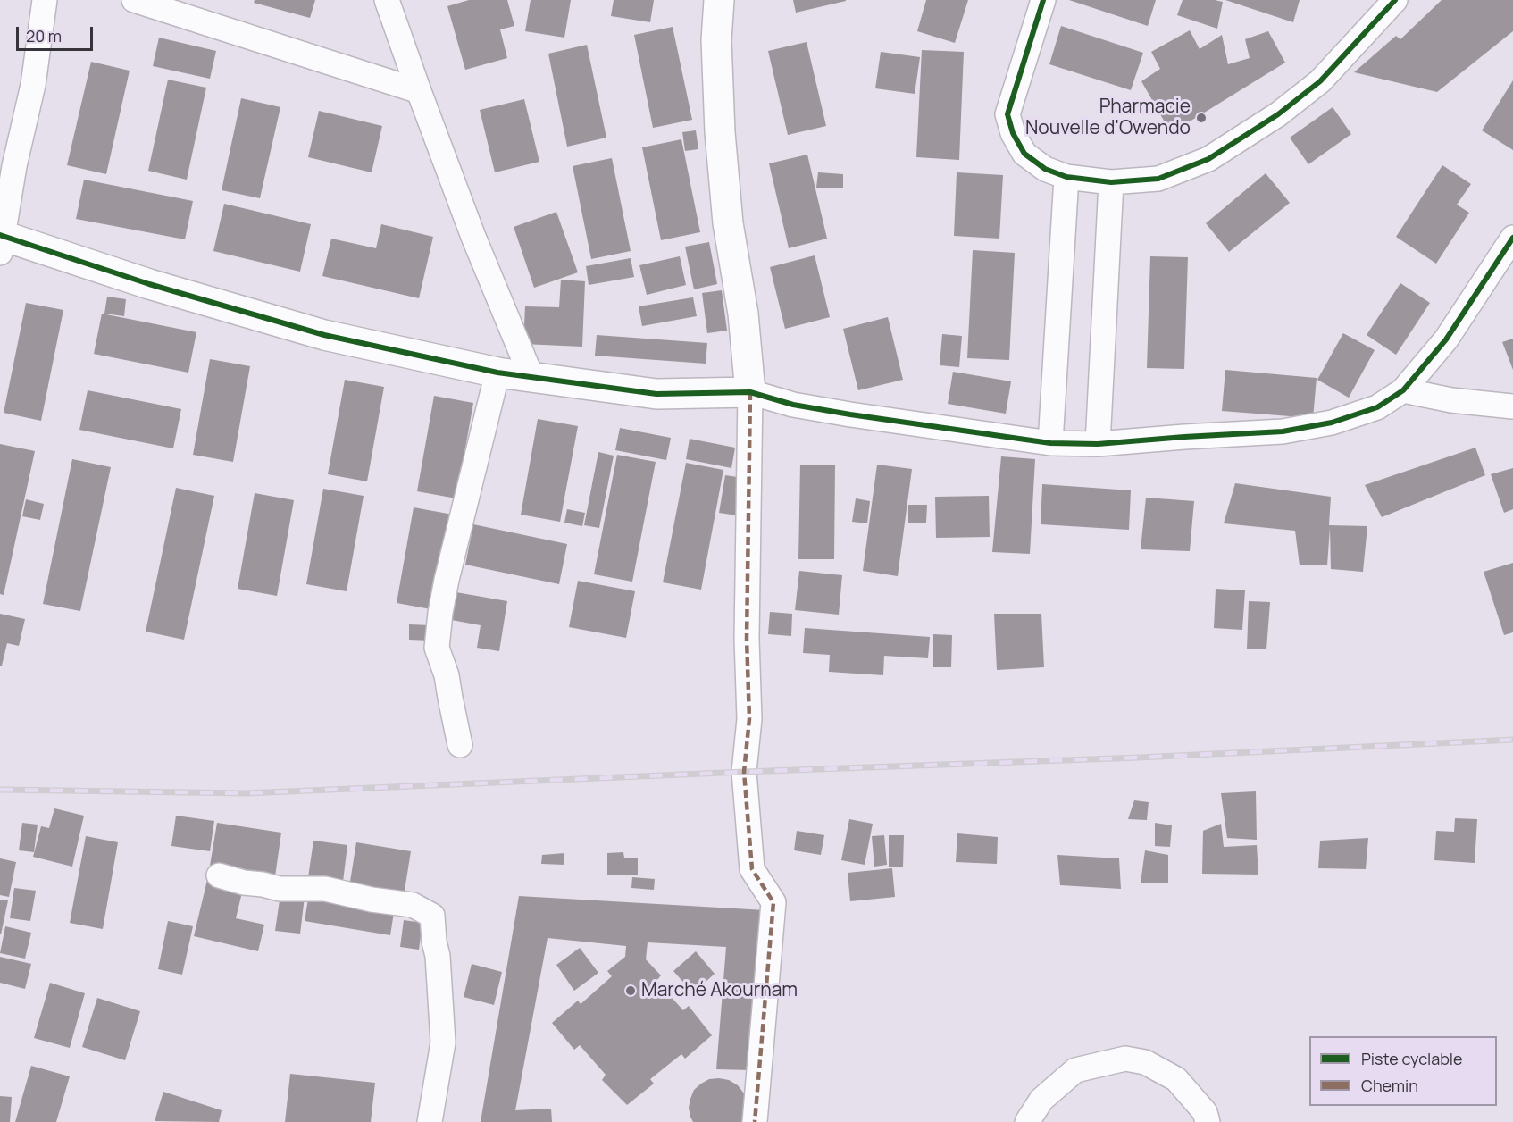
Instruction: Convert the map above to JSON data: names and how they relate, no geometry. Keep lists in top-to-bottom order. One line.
{"places":["Pharmacie Nouvelle d'Owendo","Marché Akournam"],"legend":["Piste cyclable","Chemin"],"scale_bar":"20 m"}
